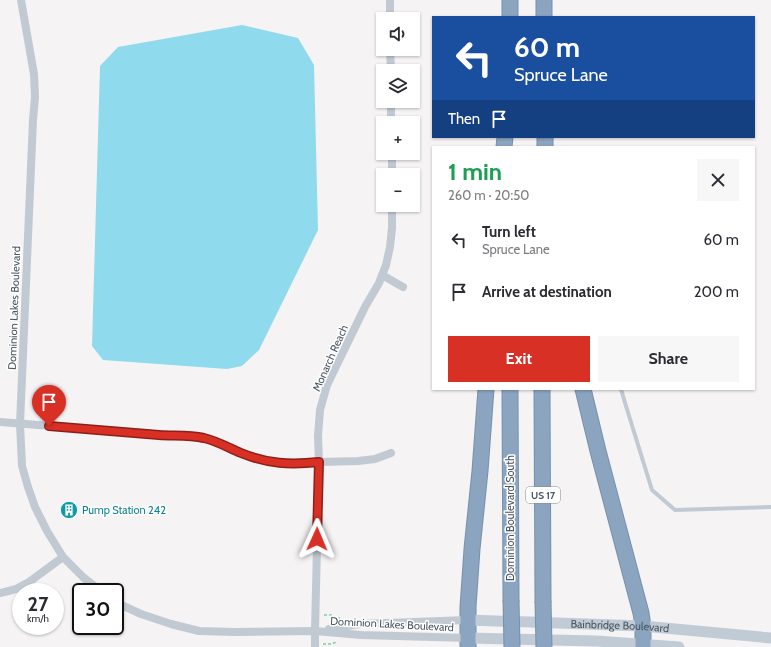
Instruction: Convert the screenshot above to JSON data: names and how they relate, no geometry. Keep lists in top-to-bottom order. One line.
{"streets":{"highway":["US 17","Dominion Boulevard South"],"main road":["Bainbridge Boulevard"],"street":["Dominion Lakes Boulevard","Monarch Reach"]},"crossings":[["Dominion Lakes Boulevard","Monarch Reach"],["Dominion Lakes Boulevard","Bainbridge Boulevard"]],"places":{"building":["Pump Station 242"]},"page":{"map_buttons":["+","−"],"turn":["60 m","Spruce Lane"],"then":"Then","heading":["1 min","260 m · 20:50"],"list":[{"name":"Turn left","note":"Spruce Lane","value":"60 m"},{"name":"Arrive at destination","value":"200 m"}],"buttons":["Exit","Share"],"speed":"27 km/h","limit":"30"}}
